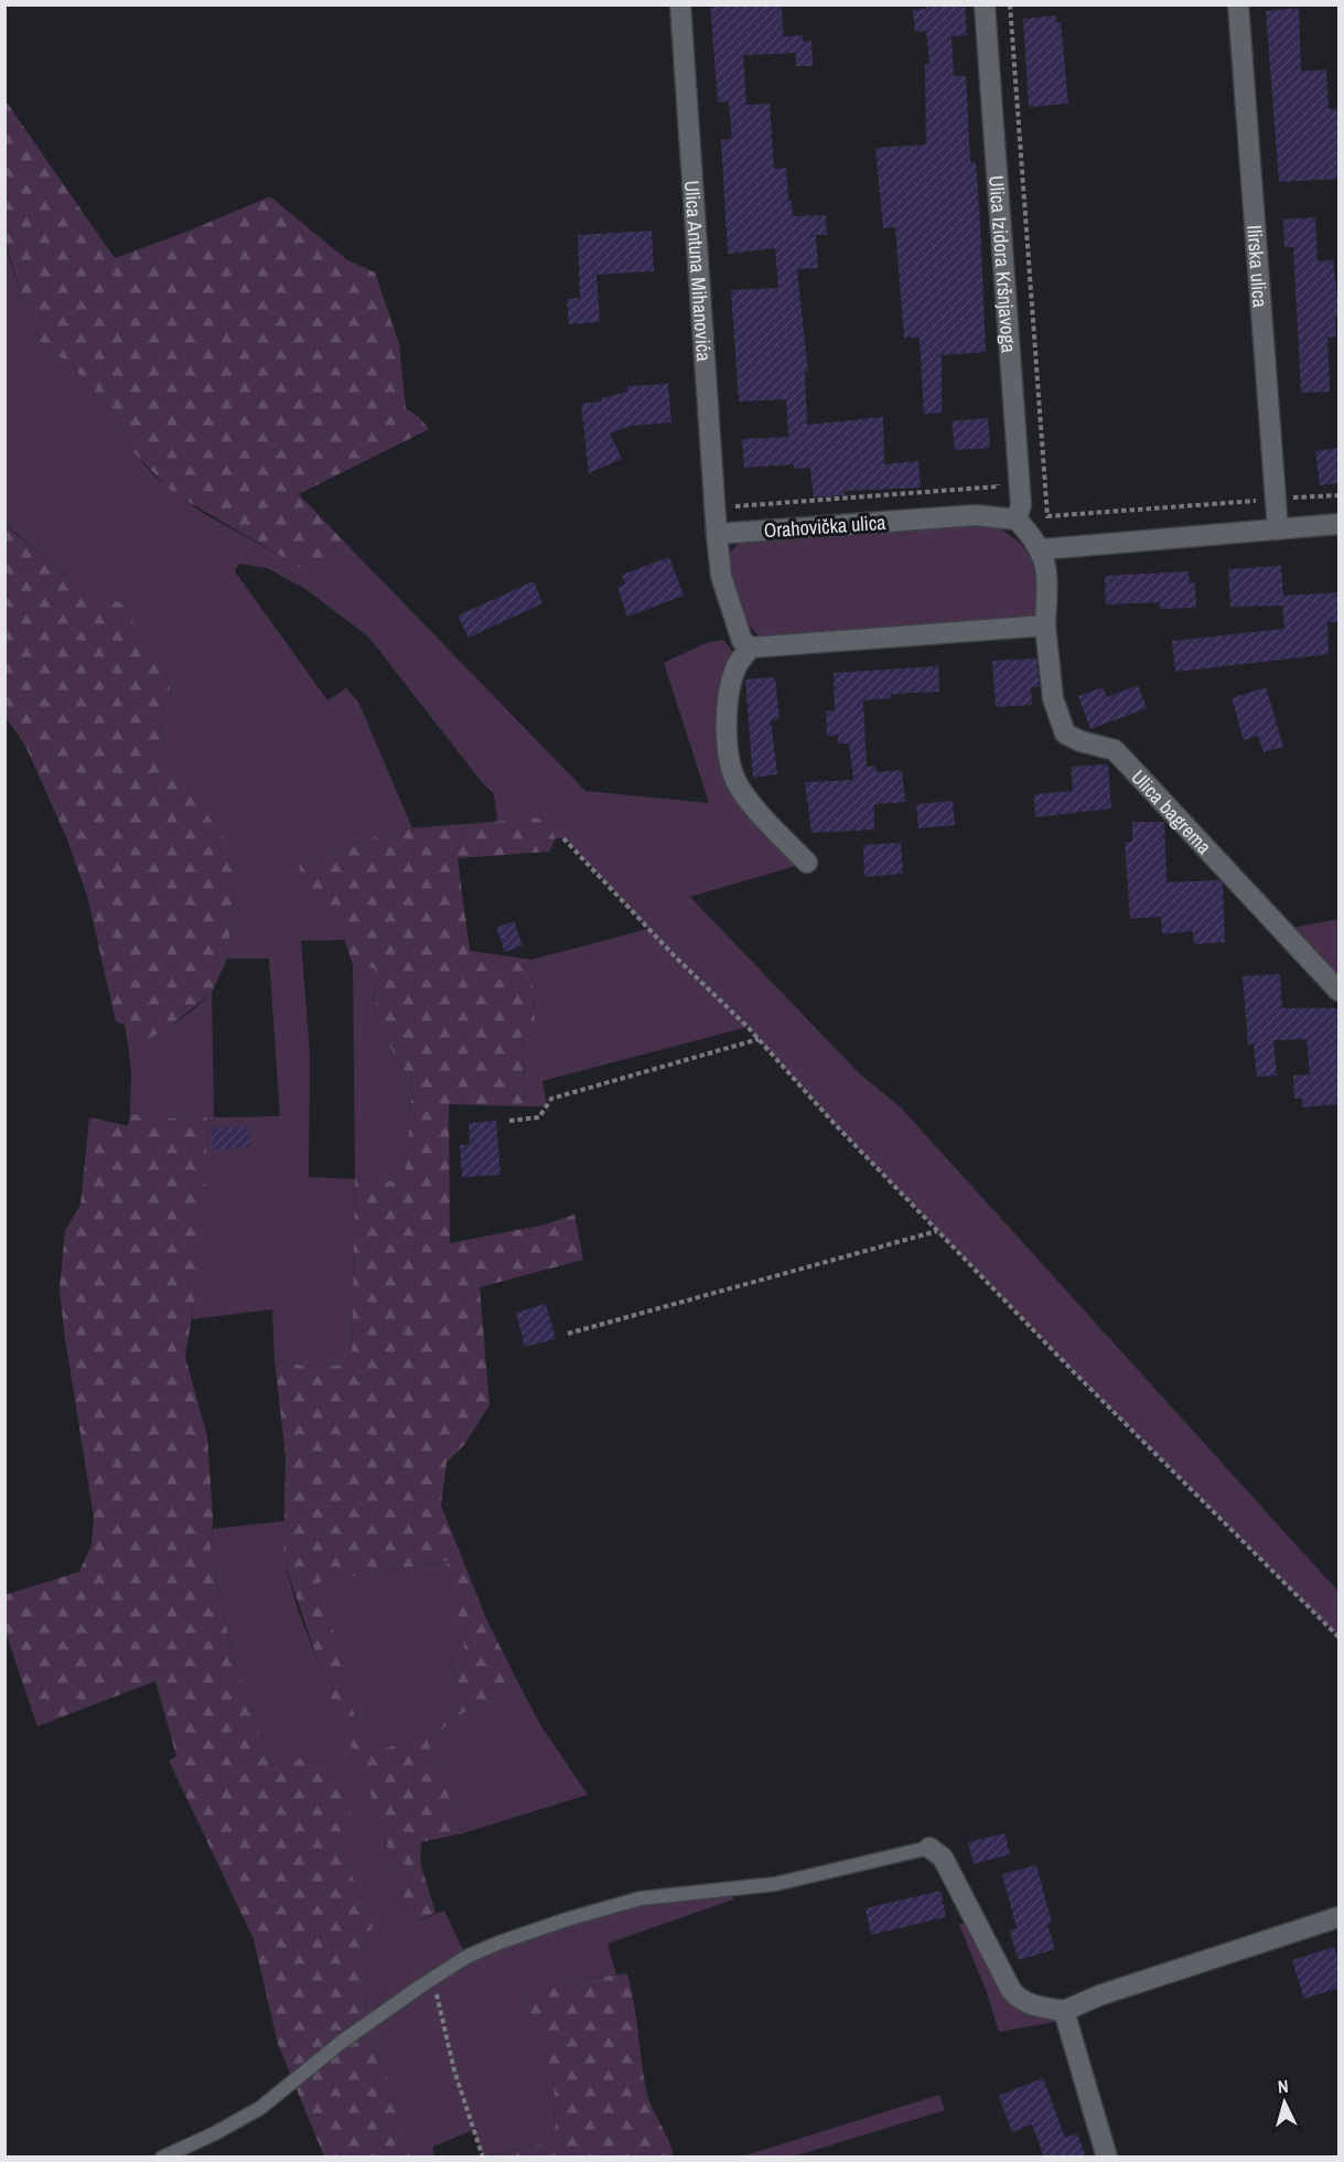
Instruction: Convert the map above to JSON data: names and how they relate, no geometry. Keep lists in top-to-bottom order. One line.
{"streets":{"street":["Ulica Izidora Kršnjavoga","Ilirska ulica","Ulica Antuna Mihanovića","Orahovička ulica","Ulica bagrema"]},"crossings":[["Ulica Izidora Kršnjavoga","Orahovička ulica"],["Ulica Antuna Mihanovića","Orahovička ulica"]],"north":"top"}
